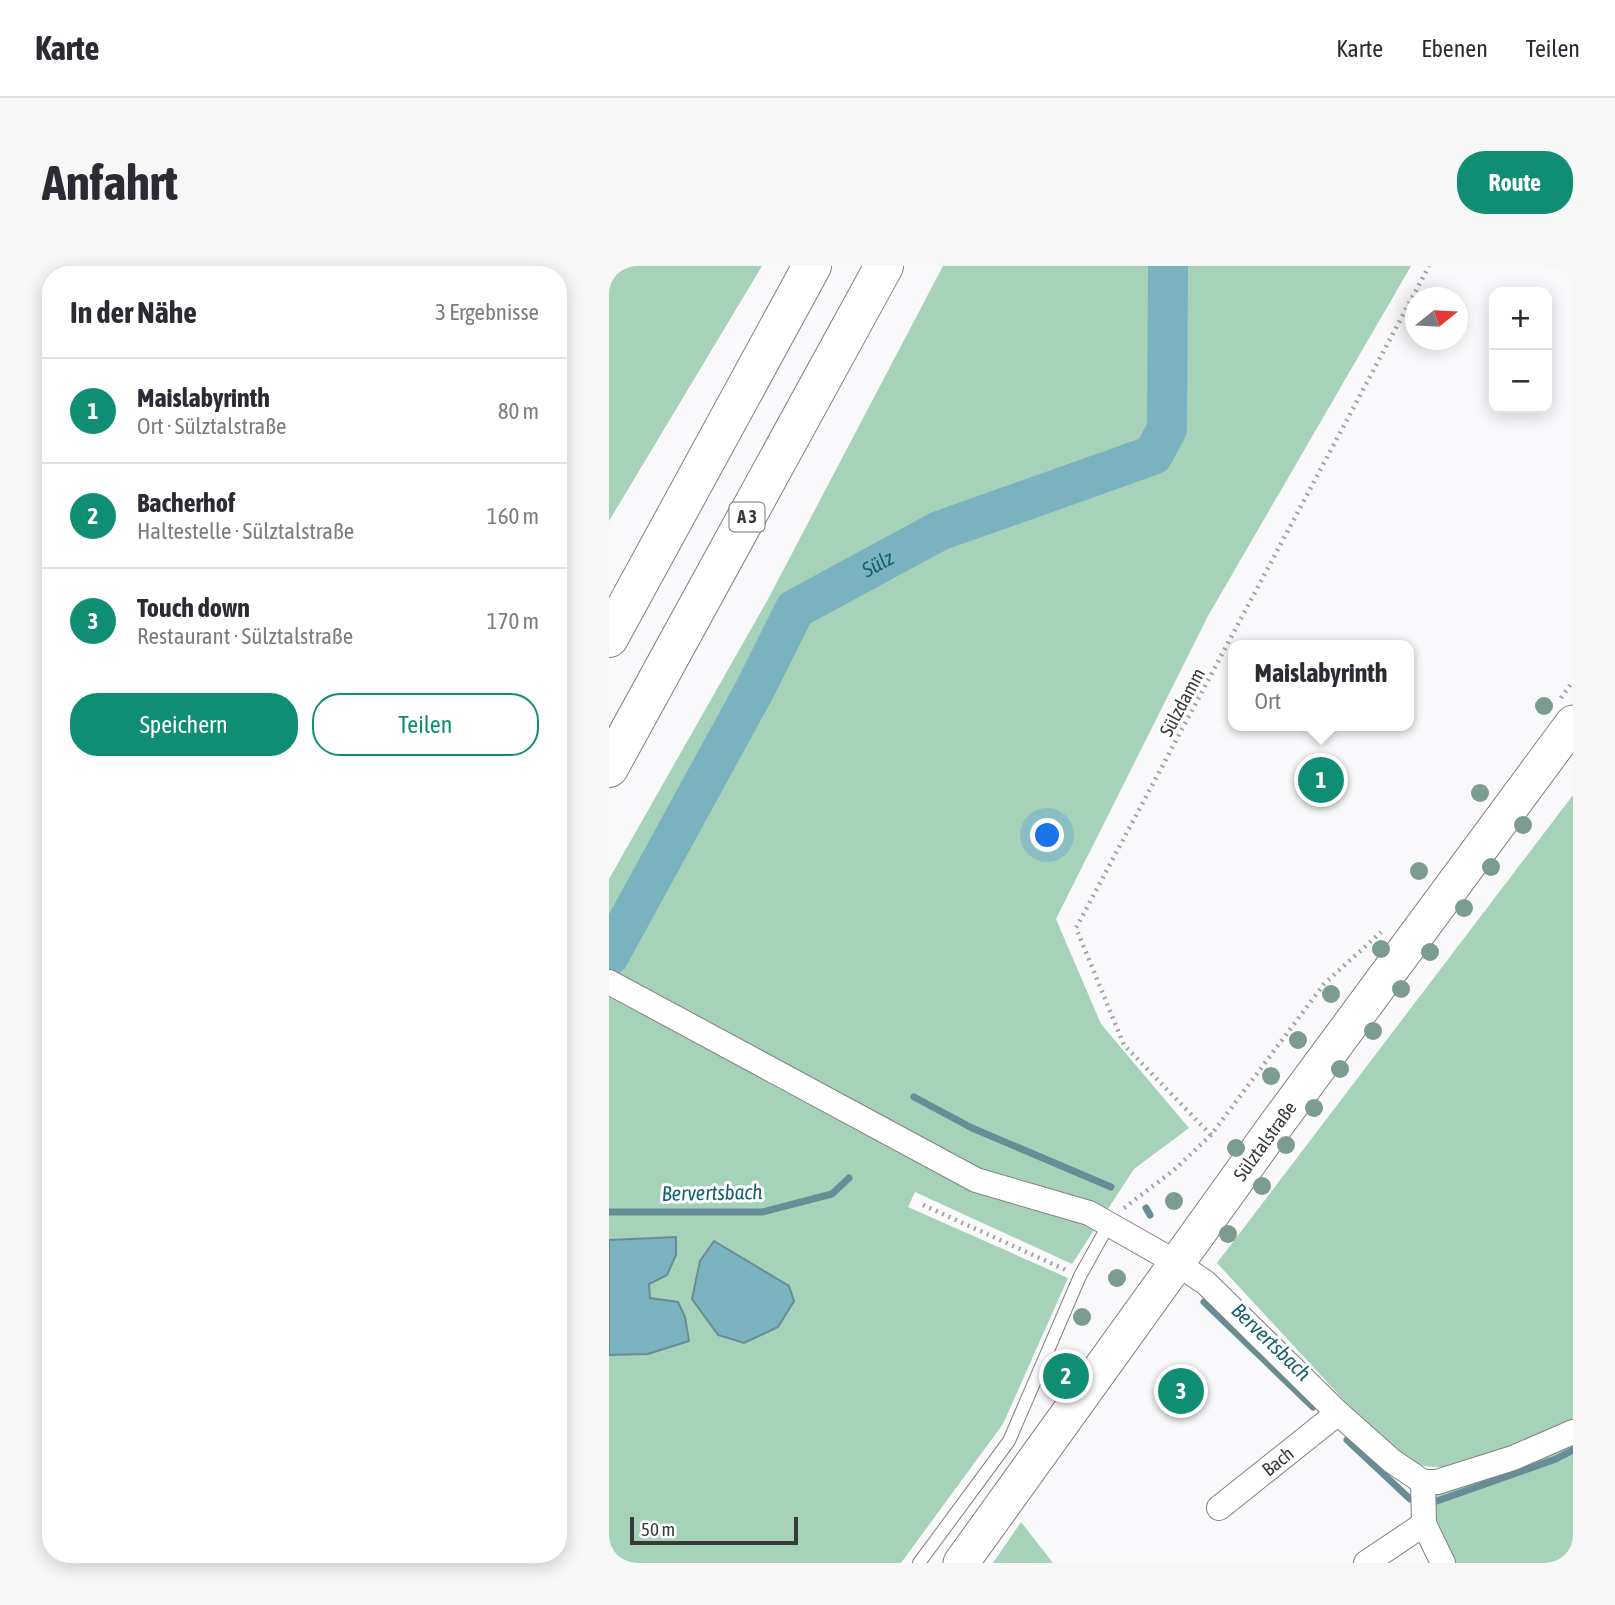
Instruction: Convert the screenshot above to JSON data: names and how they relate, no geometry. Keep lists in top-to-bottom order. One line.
{"streets":{"highway":["A 3"],"main road":["Sülztalstraße"],"street":["Bach"],"path":["Sülzdamm"]},"water":["Sülz","Bervertsbach"],"scale_bar":"50 m","north":"right","page":{"header":"Karte","nav":["Karte","Ebenen","Teilen"],"buttons":["Route",["Speichern","Teilen"]],"title":"Anfahrt","heading":["In der Nähe","3 Ergebnisse"],"map_buttons":["+","−"],"list":[{"mark":"1","name":"Maislabyrinth","note":"Ort · Sülztalstraße","value":"80 m"},{"mark":"2","name":"Bacherhof","note":"Haltestelle · Sülztalstraße","value":"160 m"},{"mark":"3","name":"Touch down","note":"Restaurant · Sülztalstraße","value":"170 m"}],"popup":["Maislabyrinth","Ort"],"pins":["1","2","3"],"scale":"50 m"}}
